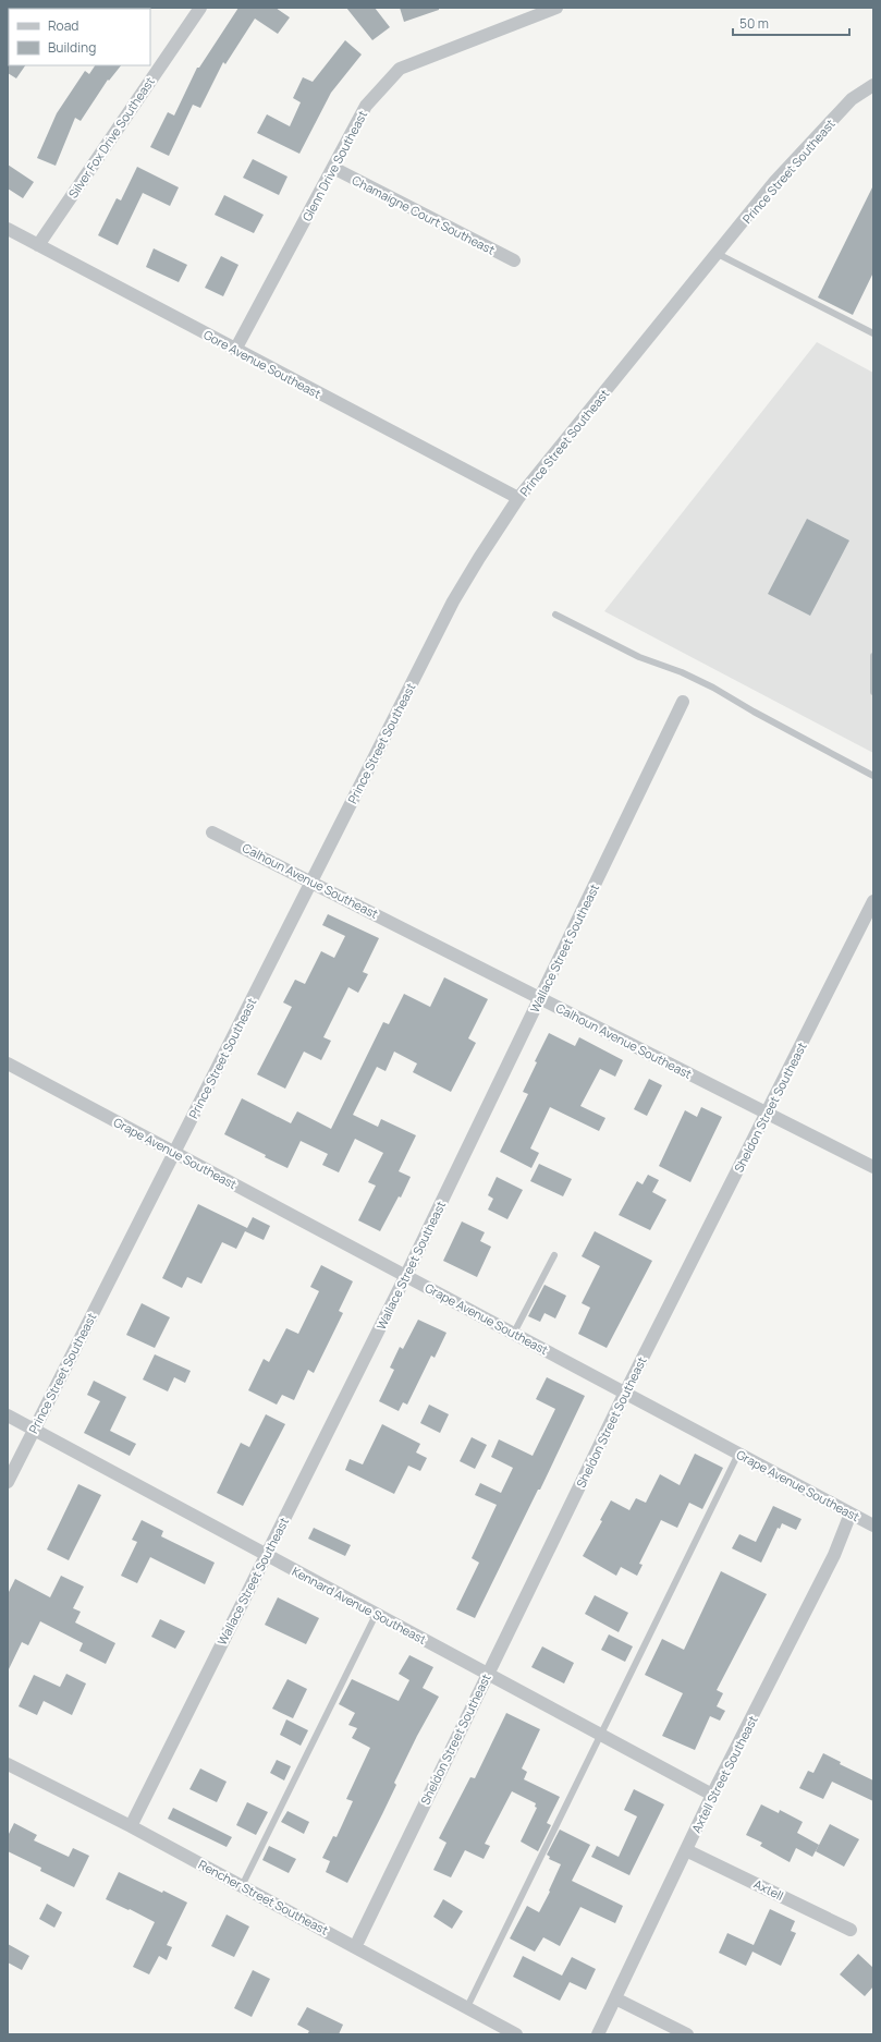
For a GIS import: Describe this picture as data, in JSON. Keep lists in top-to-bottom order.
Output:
{
  "streets": {
    "street": [
      "Silver Fox Drive Southeast",
      "Glenn Drive Southeast",
      "Prince Street Southeast",
      "Chamaigne Court Southeast",
      "Gore Avenue Southeast",
      "Calhoun Avenue Southeast",
      "Wallace Street Southeast",
      "Sheldon Street Southeast",
      "Grape Avenue Southeast",
      "Kennard Avenue Southeast",
      "Axtell Street Southeast",
      "Axtell",
      "Rencher Street Southeast"
    ]
  },
  "crossings": [
    ["Silver Fox Drive Southeast", "Gore Avenue Southeast"],
    ["Glenn Drive Southeast", "Chamaigne Court Southeast"],
    ["Glenn Drive Southeast", "Gore Avenue Southeast"],
    ["Prince Street Southeast", "Gore Avenue Southeast"],
    ["Prince Street Southeast", "Calhoun Avenue Southeast"],
    ["Prince Street Southeast", "Grape Avenue Southeast"],
    ["Prince Street Southeast", "Kennard Avenue Southeast"],
    ["Calhoun Avenue Southeast", "Wallace Street Southeast"],
    ["Calhoun Avenue Southeast", "Sheldon Street Southeast"],
    ["Wallace Street Southeast", "Grape Avenue Southeast"],
    ["Wallace Street Southeast", "Kennard Avenue Southeast"],
    ["Wallace Street Southeast", "Rencher Street Southeast"],
    ["Sheldon Street Southeast", "Grape Avenue Southeast"],
    ["Sheldon Street Southeast", "Kennard Avenue Southeast"],
    ["Sheldon Street Southeast", "Rencher Street Southeast"],
    ["Grape Avenue Southeast", "Axtell Street Southeast"],
    ["Kennard Avenue Southeast", "Axtell Street Southeast"],
    ["Axtell Street Southeast", "Axtell"]
  ],
  "legend": ["Road", "Building"],
  "scale_bar": "50 m"
}
